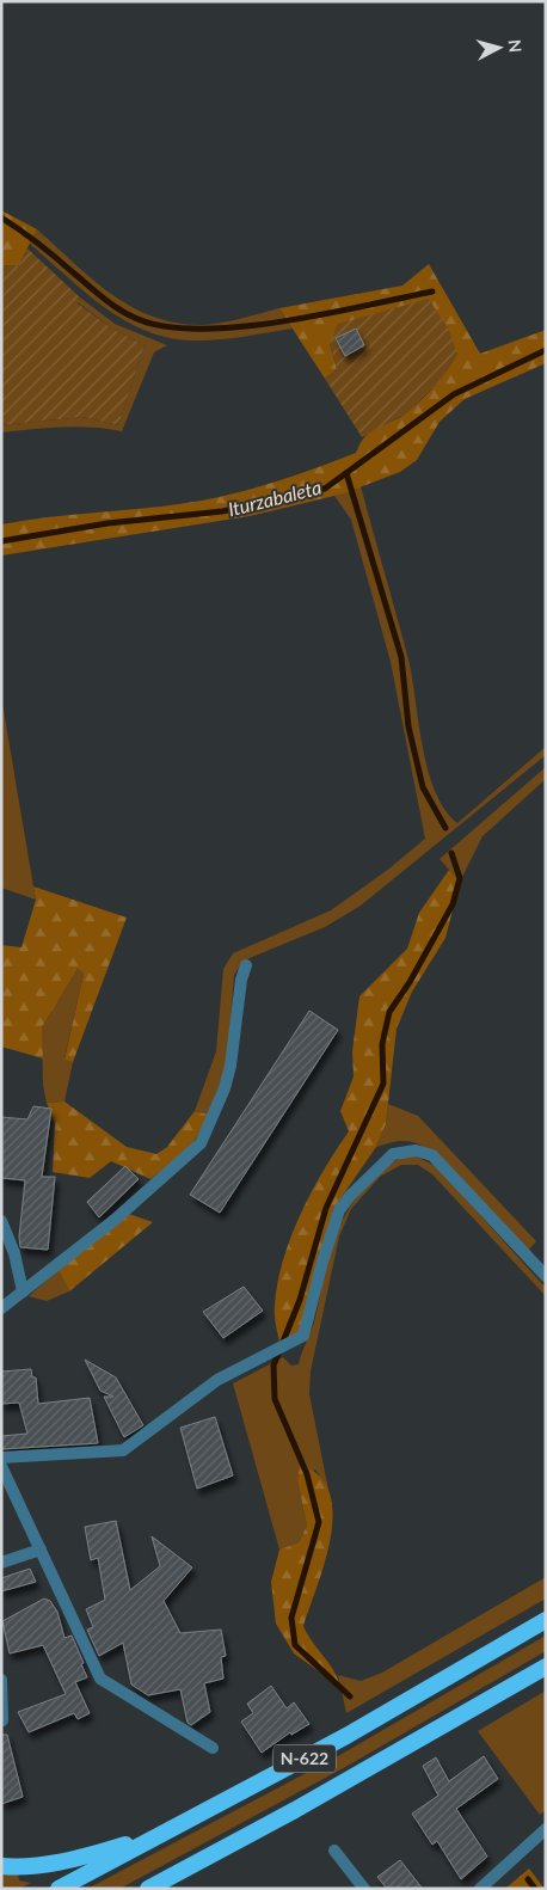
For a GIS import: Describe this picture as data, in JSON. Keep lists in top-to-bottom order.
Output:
{
  "streets": {
    "highway": ["N-622"]
  },
  "water": ["Iturzabaleta"],
  "north": "right"
}
